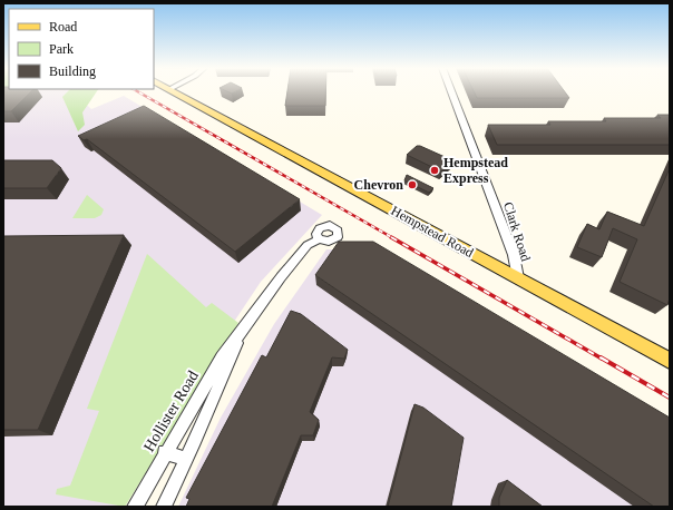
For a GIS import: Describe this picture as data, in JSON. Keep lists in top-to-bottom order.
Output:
{
  "streets": {
    "main road": ["Hempstead Road"],
    "street": ["Clark Road", "Hollister Road"]
  },
  "crossings": [
    ["Hempstead Road", "Clark Road"]
  ],
  "places": ["Hempstead Express", "Chevron"],
  "legend": ["Road", "Park", "Building"]
}
